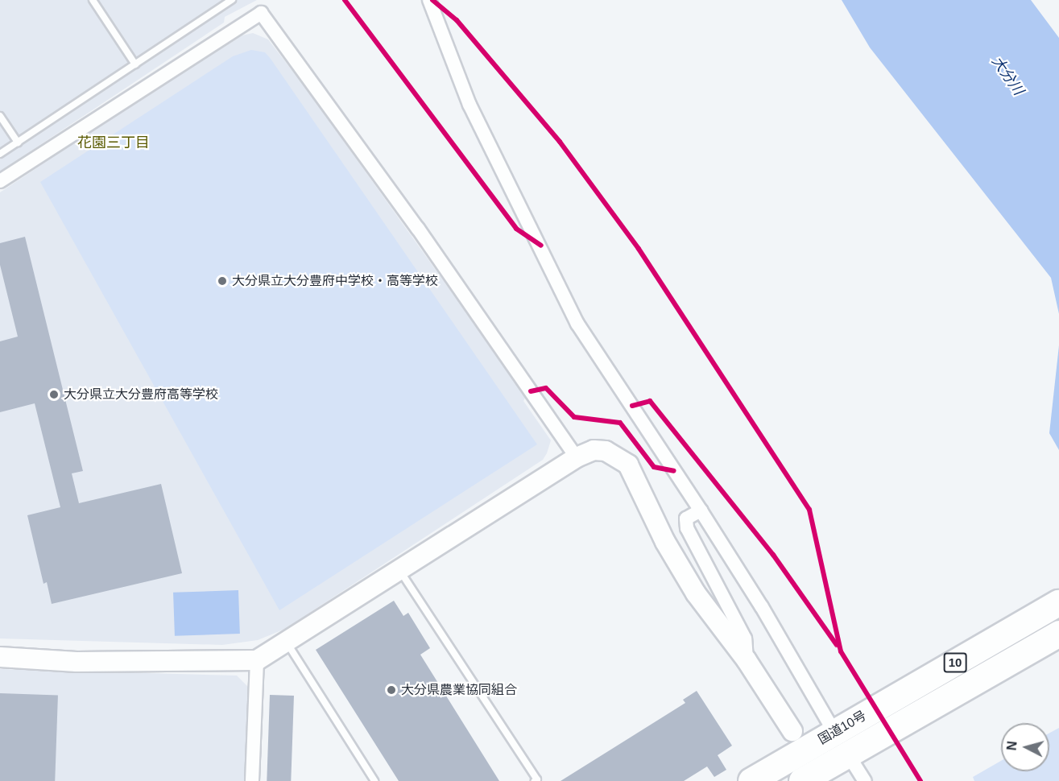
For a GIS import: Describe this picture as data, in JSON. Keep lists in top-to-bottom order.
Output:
{
  "streets": {
    "highway": ["10", "国道10号"]
  },
  "districts": ["花園三丁目"],
  "water": ["大分川"],
  "places": ["大分県立大分豊府中学校・高等学校", "大分県立大分豊府高等学校", "大分県農業協同組合"],
  "north": "left"
}
